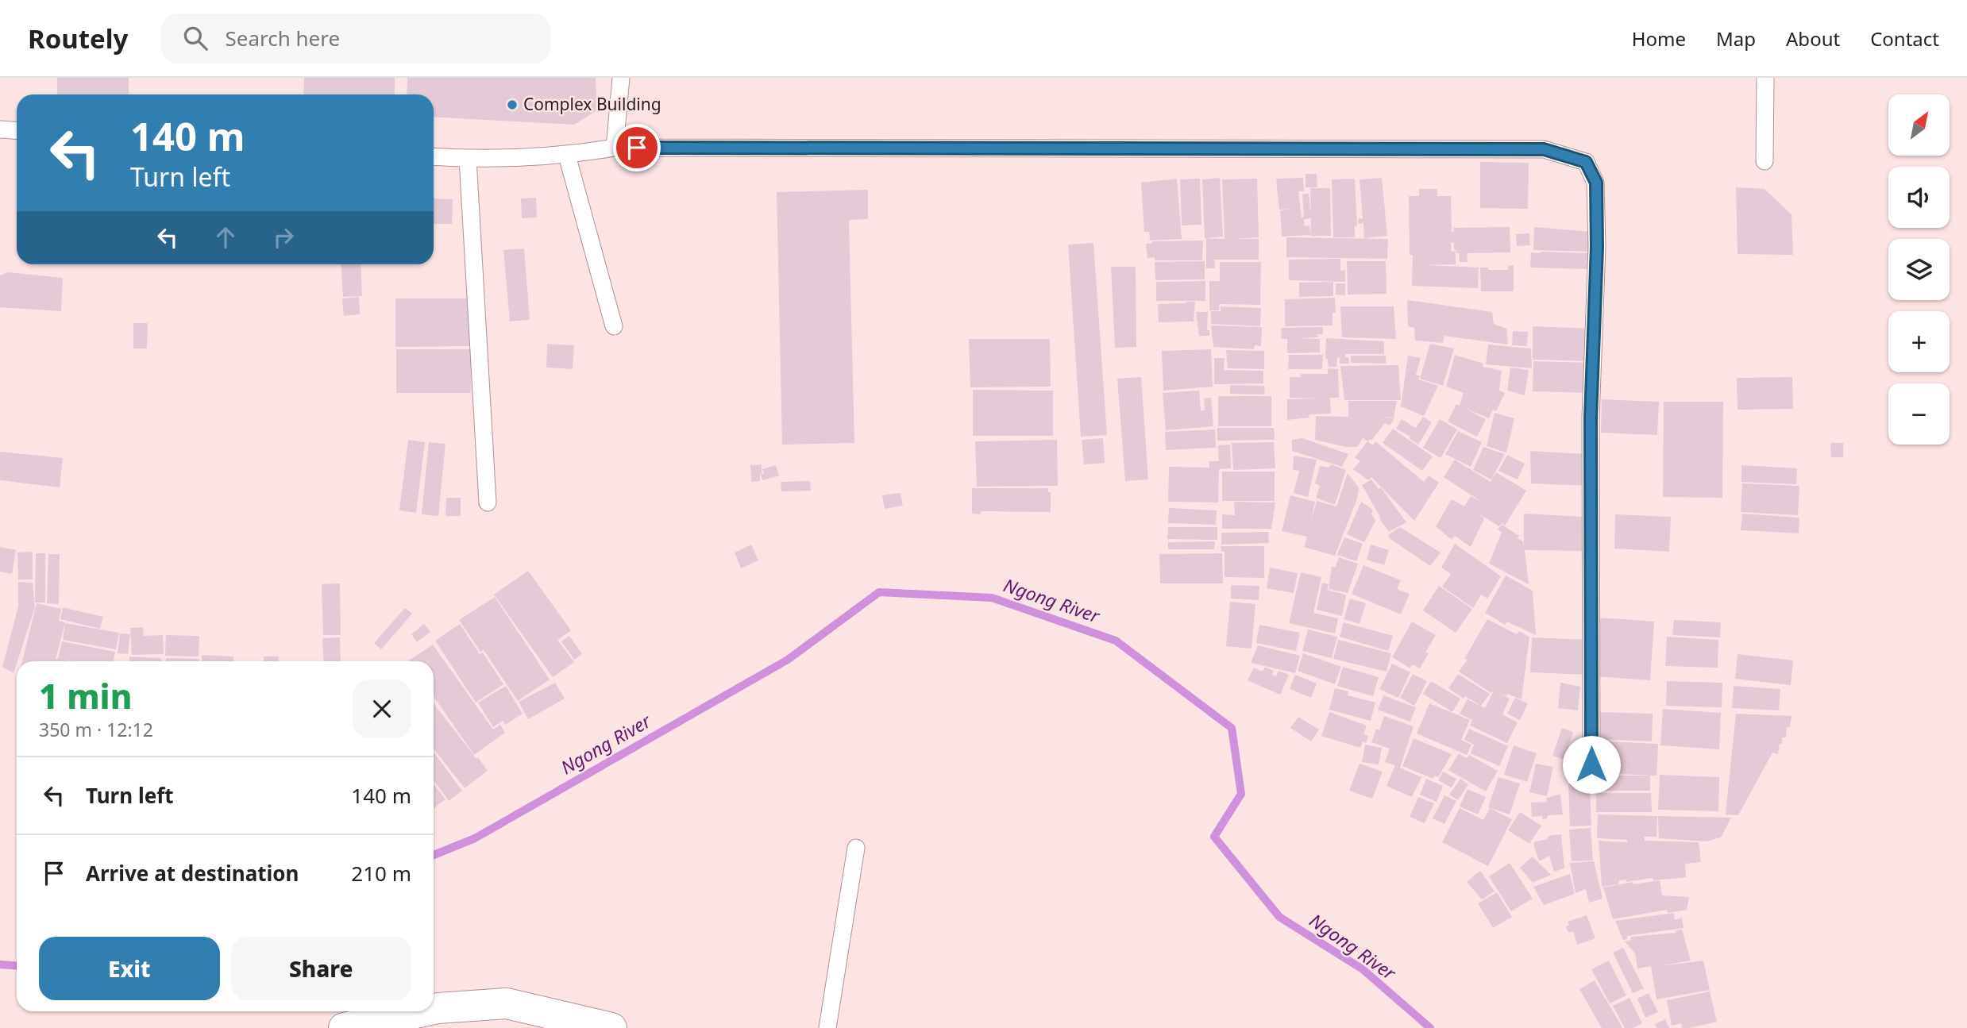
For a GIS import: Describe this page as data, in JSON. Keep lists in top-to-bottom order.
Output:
{
  "water": ["Ngong River"],
  "places": ["Complex Building"],
  "north": "top right",
  "page": {
    "header": "Routely",
    "search": "Search here",
    "nav": [
      "Home",
      "Map",
      "About",
      "Contact"
    ],
    "map_buttons": ["+", "−"],
    "turn": ["140 m", "Turn left"],
    "heading": ["1 min", "350 m · 12:12"],
    "list": [
      {
        "name": "Turn left",
        "value": "140 m"
      },
      {
        "name": "Arrive at destination",
        "value": "210 m"
      }
    ],
    "buttons": ["Exit", "Share"]
  }
}
